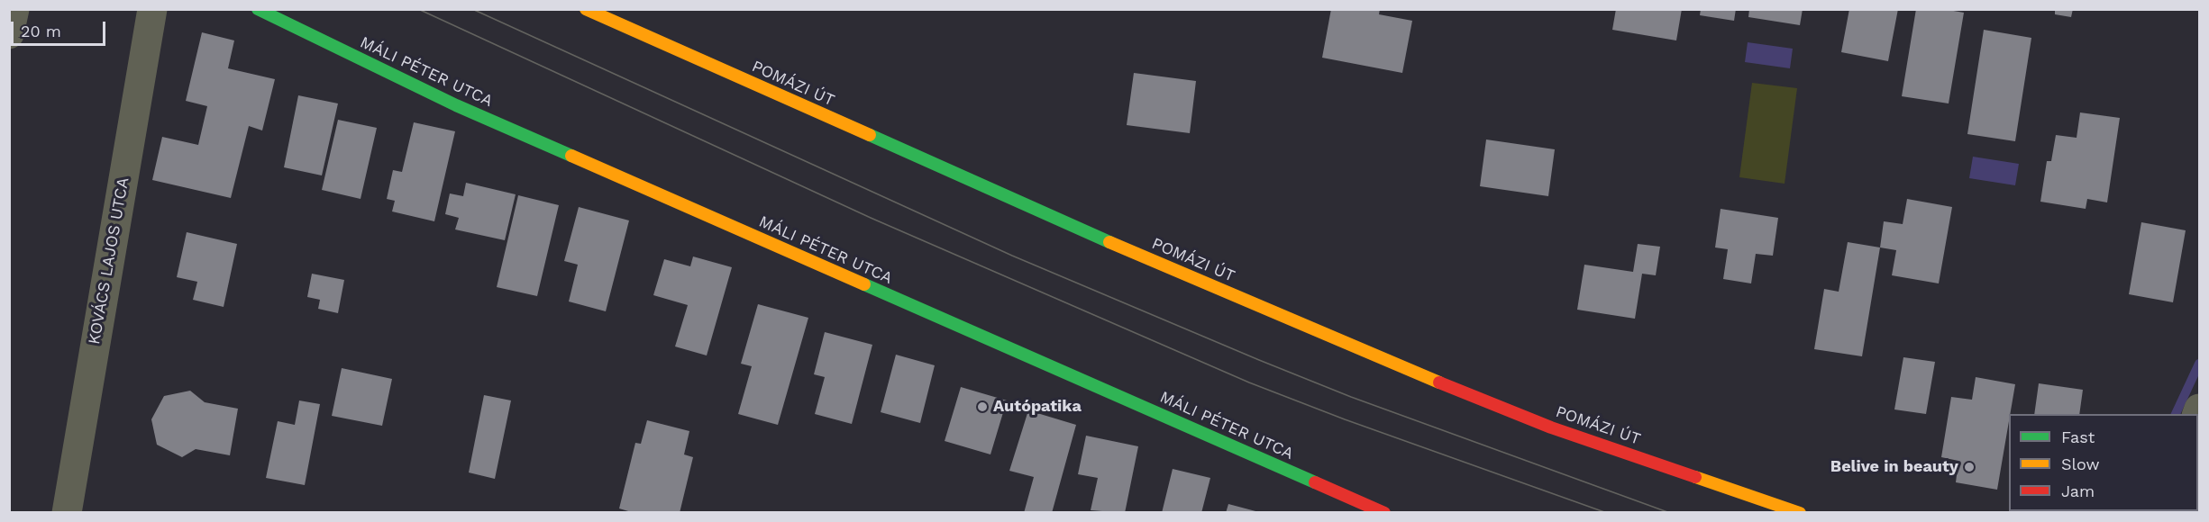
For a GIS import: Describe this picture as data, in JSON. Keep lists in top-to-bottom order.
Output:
{
  "streets": {
    "main road": ["MÁLI PÉTER UTCA", "POMÁZI ÚT"],
    "street": ["KOVÁCS LAJOS UTCA"]
  },
  "places": ["Autópatika", "Belive in beauty"],
  "legend": ["Fast", "Slow", "Jam"],
  "scale_bar": "20 m"
}
